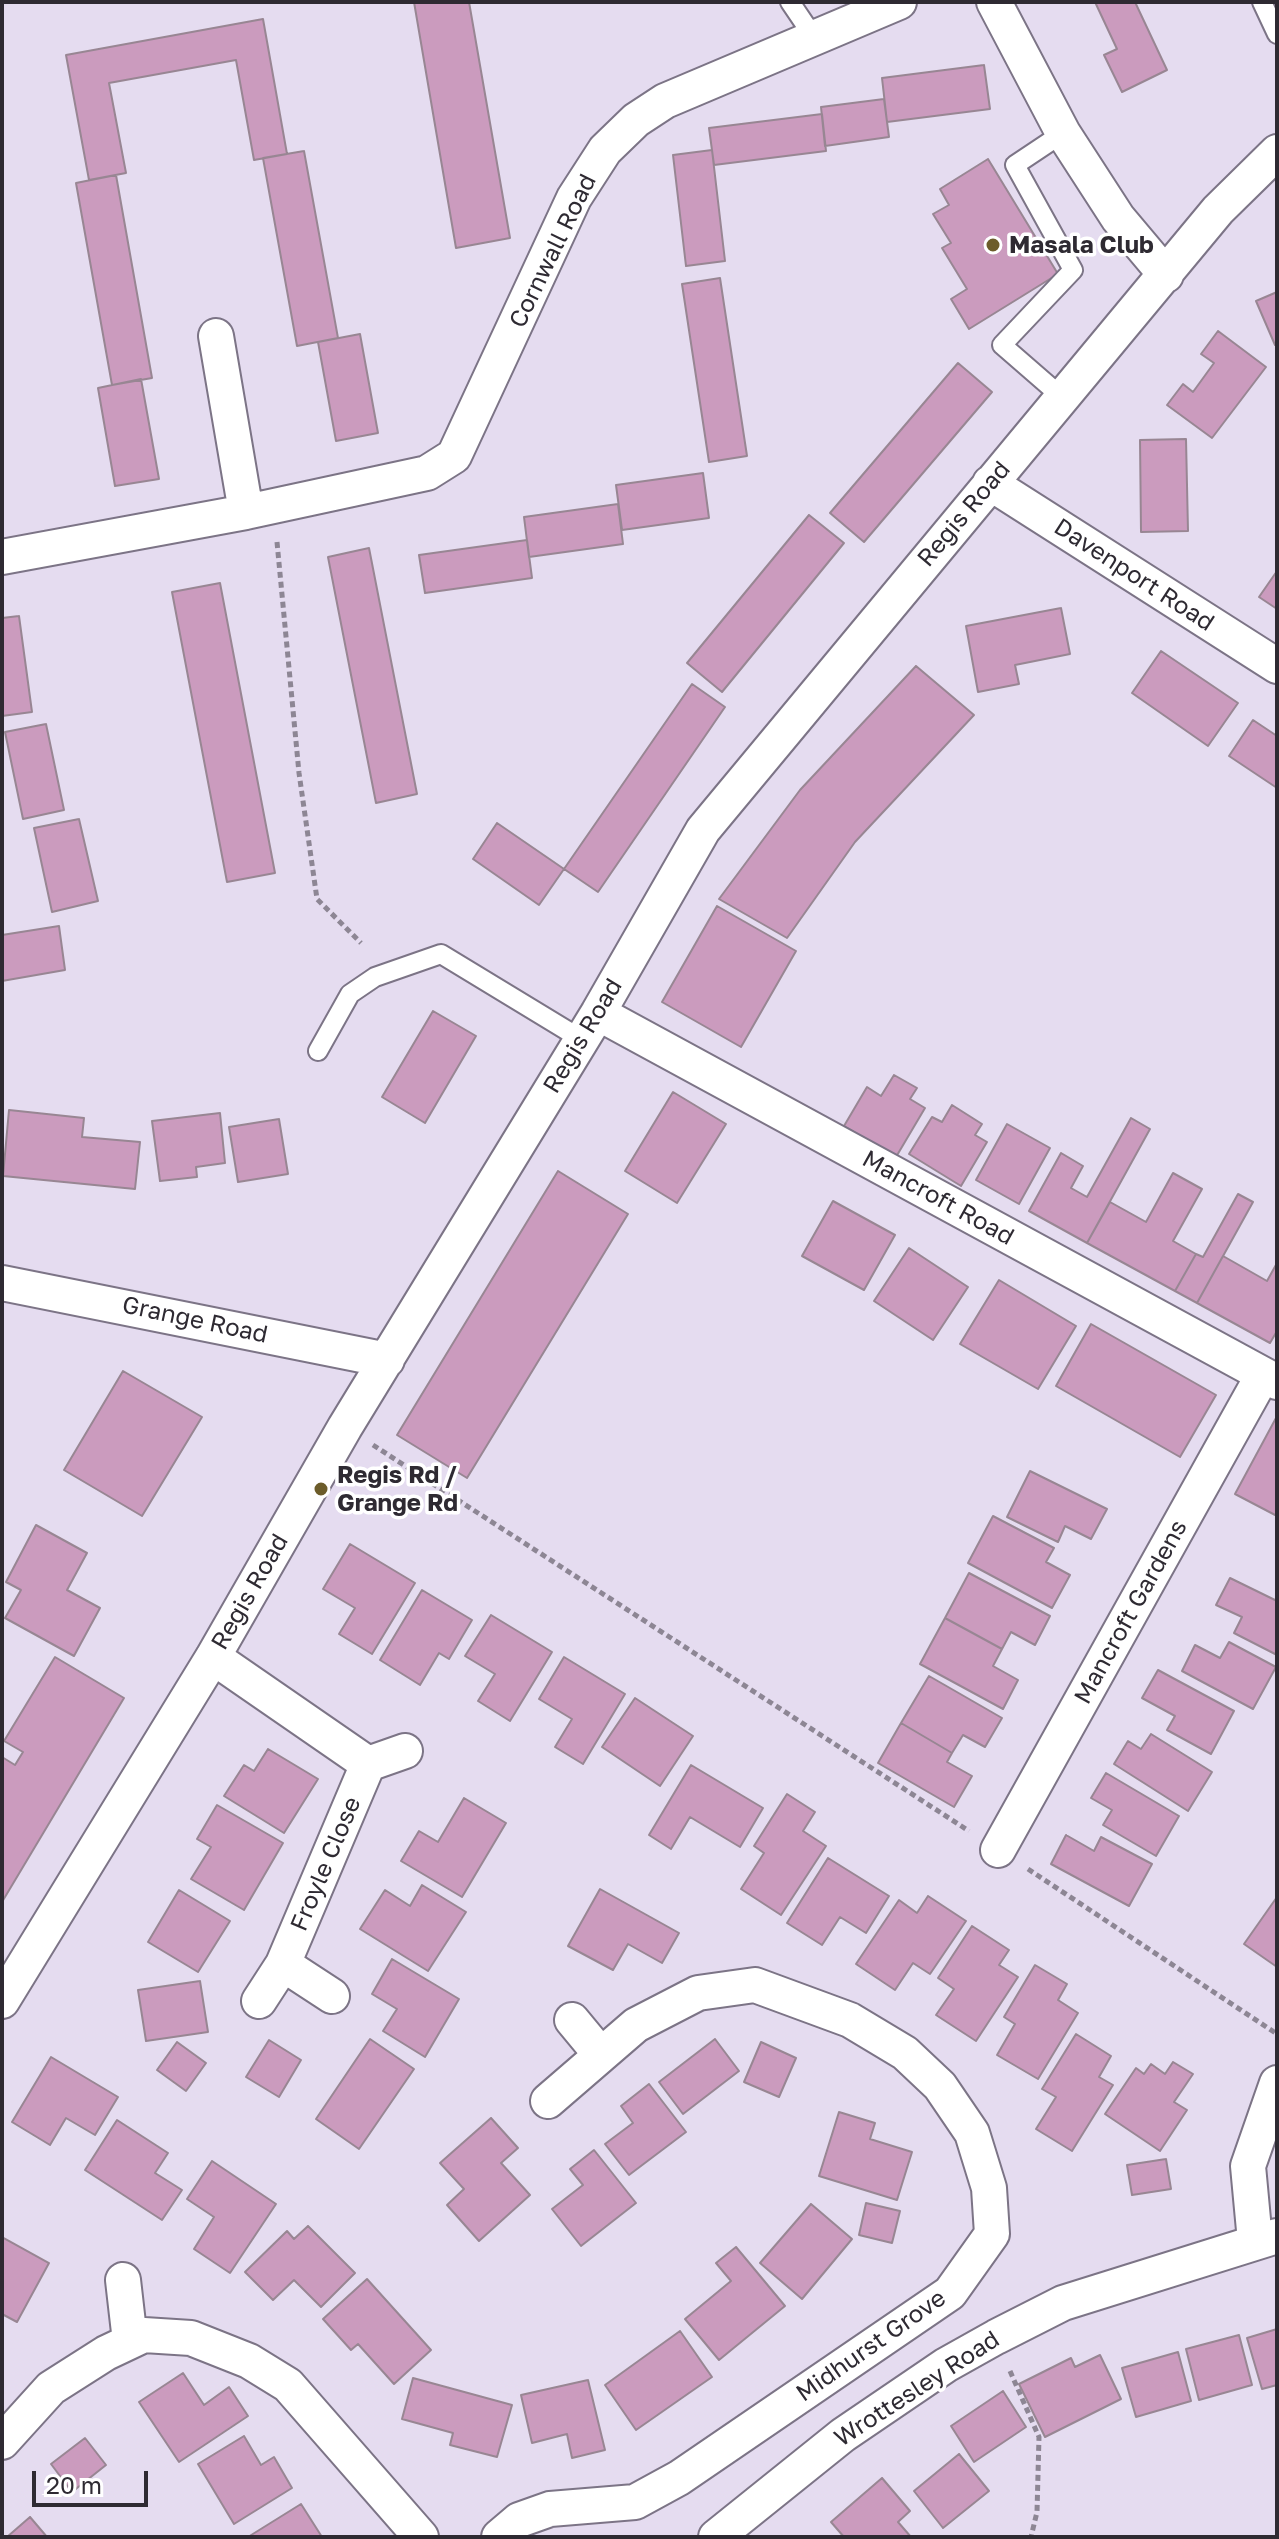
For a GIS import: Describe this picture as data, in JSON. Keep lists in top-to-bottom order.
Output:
{
  "streets": {
    "street": [
      "Cornwall Road",
      "Regis Road",
      "Davenport Road",
      "Mancroft Road",
      "Grange Road",
      "Mancroft Gardens",
      "Froyle Close",
      "Midhurst Grove",
      "Wrottesley Road"
    ]
  },
  "crossings": [
    ["Regis Road", "Davenport Road"],
    ["Regis Road", "Mancroft Road"],
    ["Regis Road", "Grange Road"],
    ["Mancroft Road", "Mancroft Gardens"]
  ],
  "places": ["Masala Club", "Regis Rd / Grange Rd"],
  "scale_bar": "20 m"
}
